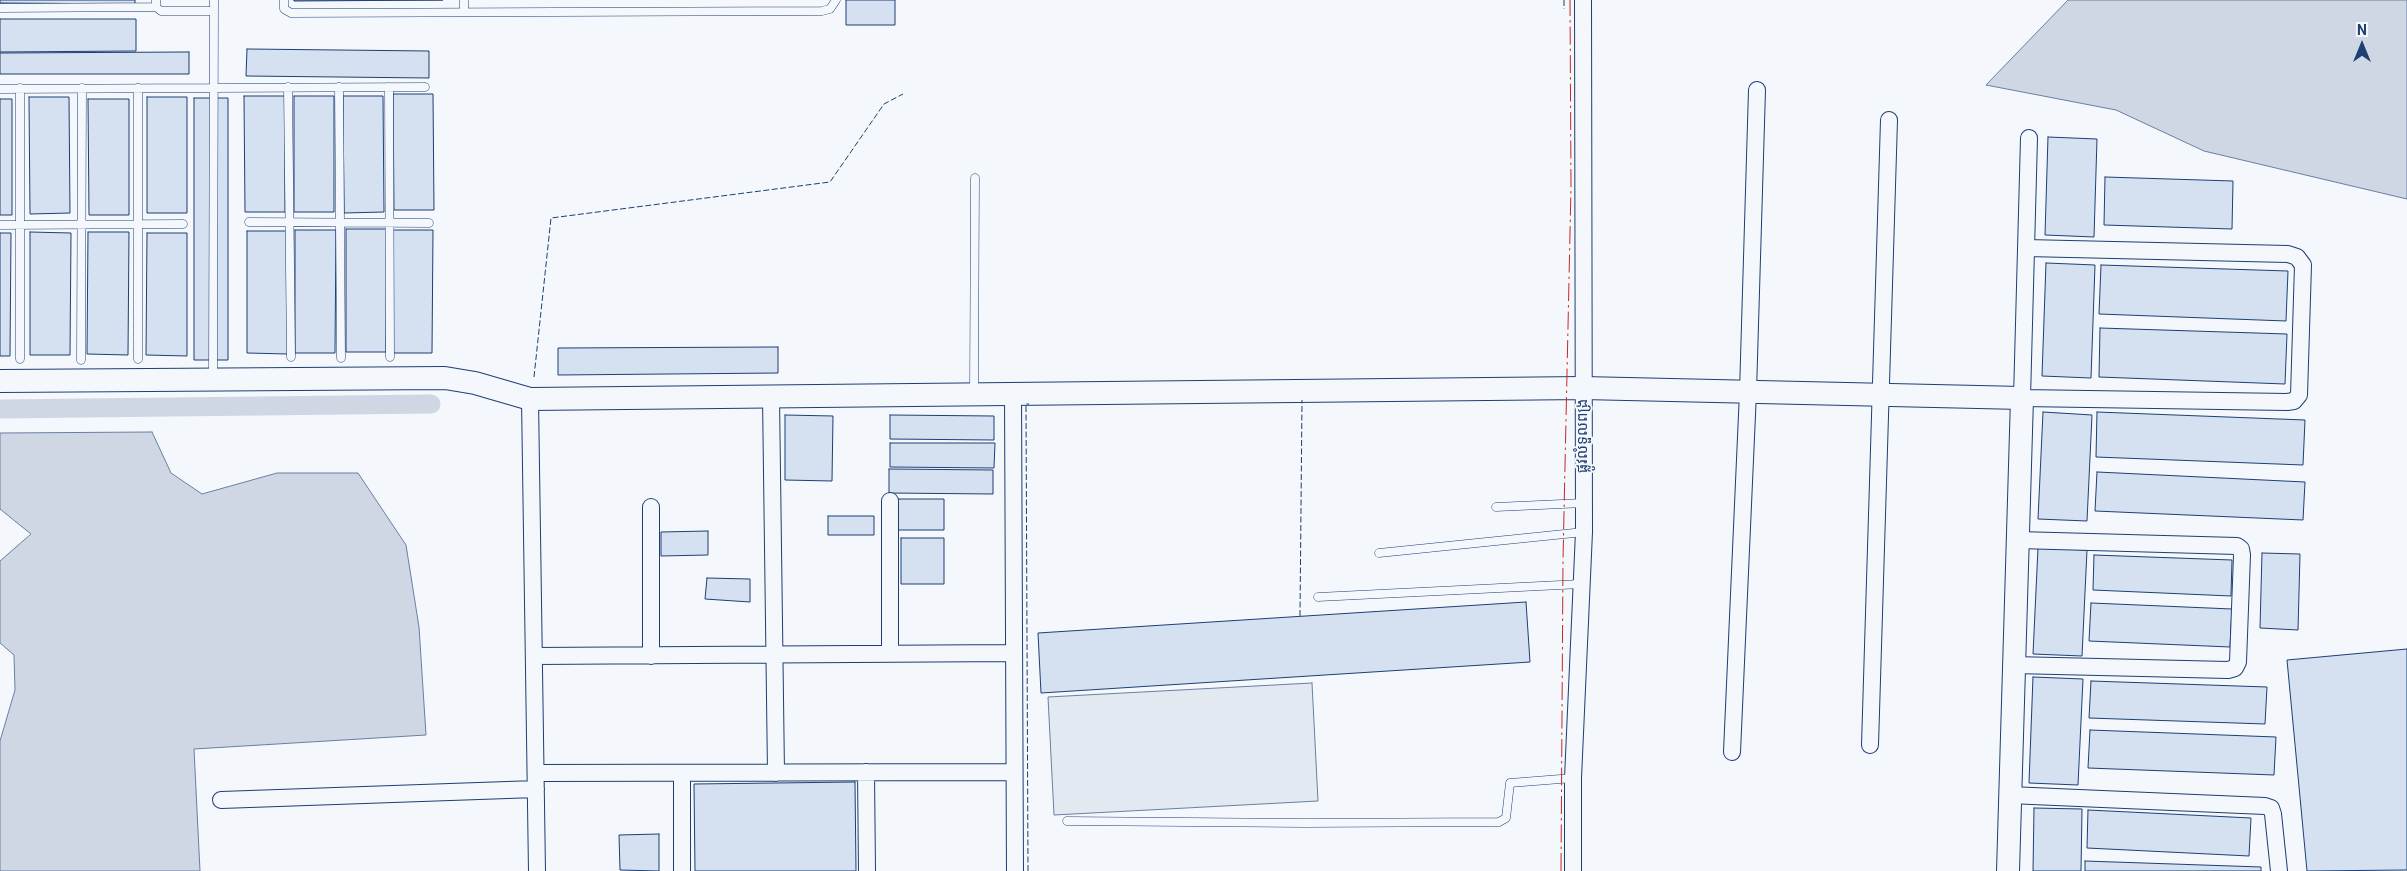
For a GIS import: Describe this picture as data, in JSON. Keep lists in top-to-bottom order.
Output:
{
  "streets": {
    "street": ["ផ្លូវលំទួលពង្រ"]
  },
  "north": "top"
}
